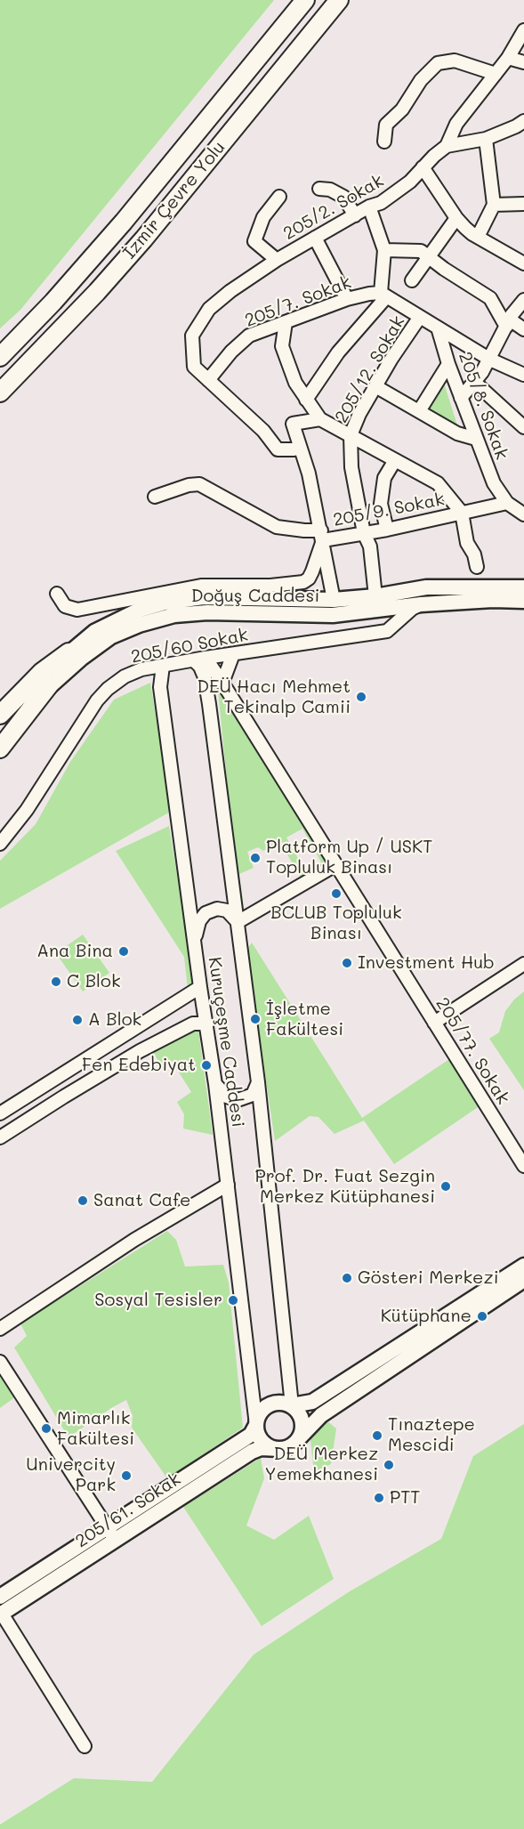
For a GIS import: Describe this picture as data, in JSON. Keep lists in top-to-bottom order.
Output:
{
  "streets": {
    "highway": ["İzmir Çevre Yolu"],
    "main road": ["Doğuş Caddesi", "205/61. Sokak"],
    "street": [
      "205/2. Sokak",
      "205/7. Sokak",
      "205/12. Sokak",
      "205/8. Sokak",
      "205/9. Sokak",
      "205/60 Sokak",
      "Kuruçeşme Caddesi",
      "205/77. Sokak"
    ]
  },
  "crossings": [
    ["205/2. Sokak", "205/7. Sokak"],
    ["205/2. Sokak", "205/12. Sokak"],
    ["205/12. Sokak", "205/9. Sokak"],
    ["205/12. Sokak", "Doğuş Caddesi"],
    ["205/8. Sokak", "205/9. Sokak"],
    ["Doğuş Caddesi", "205/60 Sokak"],
    ["205/60 Sokak", "Kuruçeşme Caddesi"],
    ["205/60 Sokak", "205/77. Sokak"],
    ["Kuruçeşme Caddesi", "205/77. Sokak"],
    ["Kuruçeşme Caddesi", "205/61. Sokak"]
  ],
  "places": [
    "DEÜ Hacı Mehmet Tekinalp Camii",
    "Platform Up / USKT Topluluk Binası",
    "BCLUB Topluluk Binası",
    "Ana Bina",
    "Investment Hub",
    "C Blok",
    "İşletme Fakültesi",
    "A Blok",
    "Fen Edebiyat",
    "Prof. Dr. Fuat Sezgin Merkez Kütüphanesi",
    "Sanat Cafe",
    "Gösteri Merkezi",
    "Sosyal Tesisler",
    "Kütüphane",
    "Mimarlık Fakültesi",
    "Tınaztepe Mescidi",
    "DEÜ Merkez Yemekhanesi",
    "Univercity Park",
    "PTT"
  ]
}
